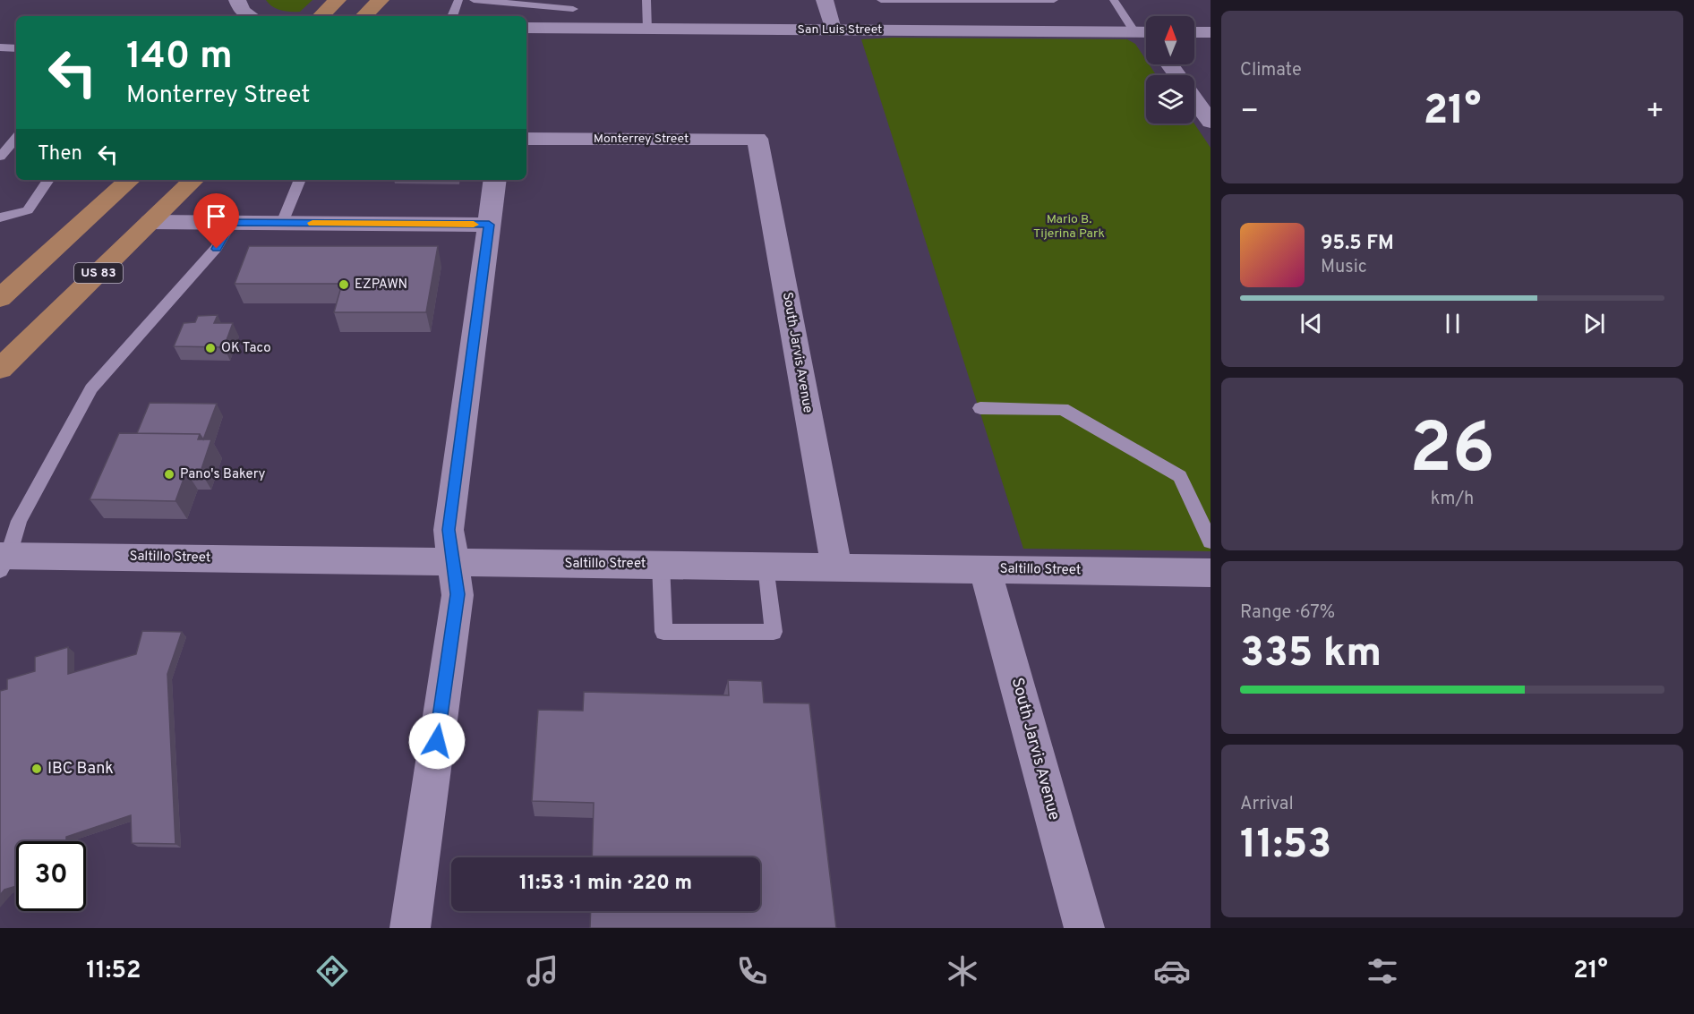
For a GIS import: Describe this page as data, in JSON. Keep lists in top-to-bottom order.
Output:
{
  "streets": {
    "main road": ["US 83"],
    "street": [
      "San Luis Street",
      "Monterrey Street",
      "South Jarvis Avenue",
      "Saltillo Street"
    ]
  },
  "crossings": [
    ["Monterrey Street", "South Jarvis Avenue"],
    ["South Jarvis Avenue", "Saltillo Street"]
  ],
  "parks": ["Mario B. Tijerina Park"],
  "places": [
    "EZPAWN",
    "OK Taco",
    "Pano's Bakery",
    "IBC Bank"
  ],
  "north": "top",
  "page": {
    "tile": [
      "Climate",
      ["26", "km/h"],
      ["Range · 67%", "335 km"],
      ["Arrival", "11:53"]
    ],
    "turn": ["140 m", "Monterrey Street"],
    "heat": ["−", "21°", "+"],
    "then": "Then",
    "song": ["95.5 FM", "Music"],
    "limit": "30",
    "trip": "11:53 · 1 min · 220 m",
    "tabs": ["11:52", "21°"]
  }
}
